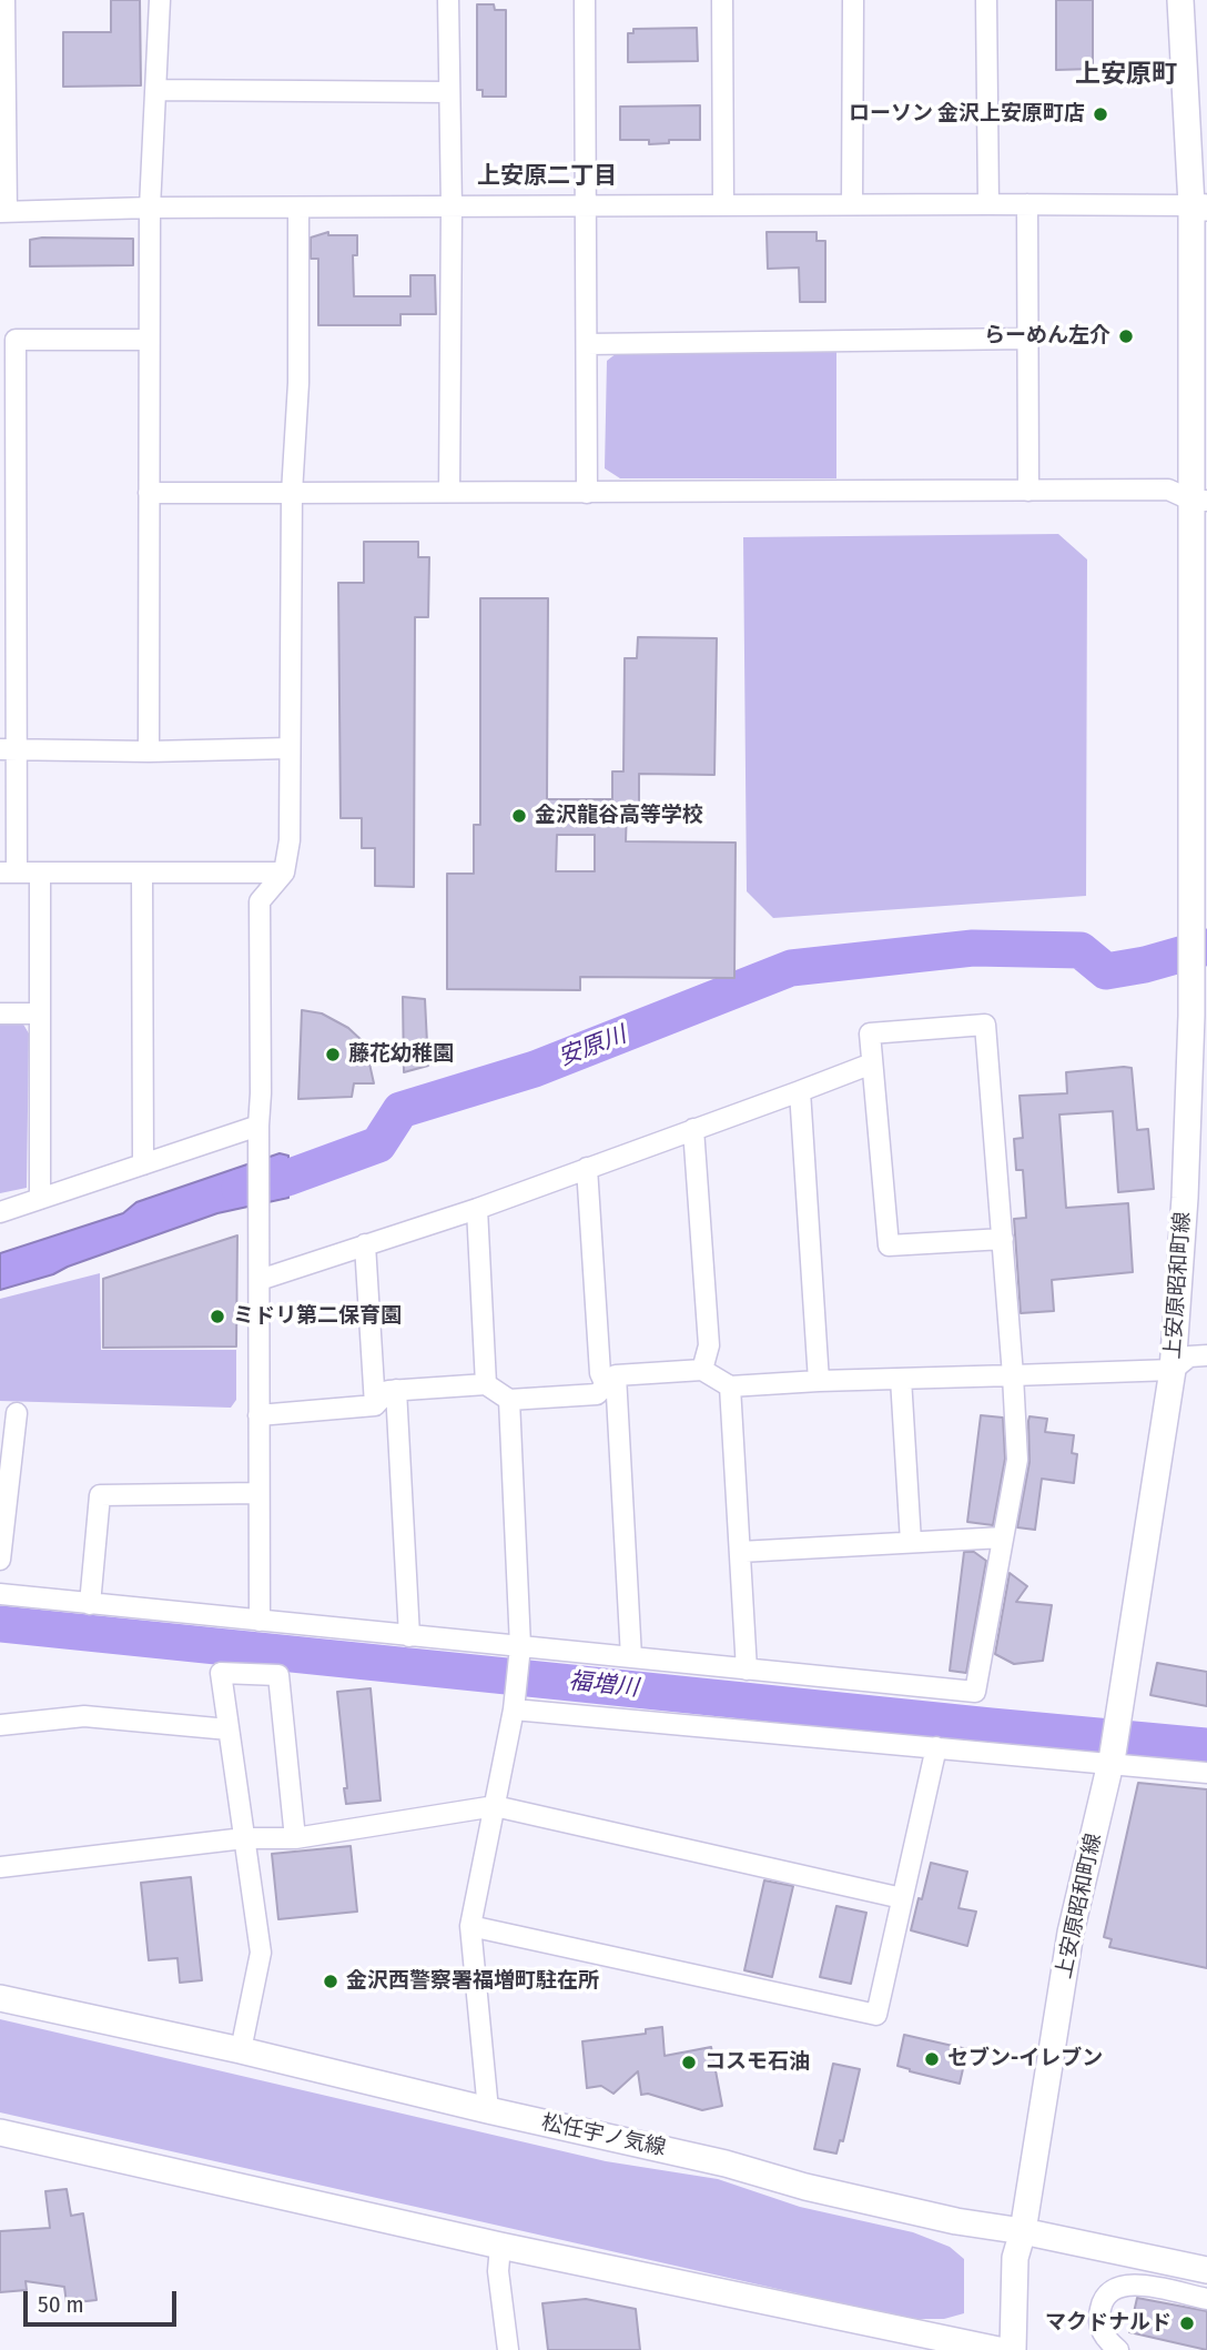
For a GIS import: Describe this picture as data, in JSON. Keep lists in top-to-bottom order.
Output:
{
  "streets": {
    "main road": ["上安原昭和町線", "松任宇ノ気線"]
  },
  "crossings": [
    ["上安原昭和町線", "松任宇ノ気線"]
  ],
  "districts": ["上安原町", "上安原二丁目"],
  "water": ["安原川", "福増川"],
  "places": [
    "ローソン 金沢上安原町店",
    "らーめん左介",
    "金沢龍谷高等学校",
    "藤花幼稚園",
    "ミドリ第二保育園",
    "金沢西警察署福増町駐在所",
    "セブン-イレブン",
    "コスモ石油",
    "マクドナルド"
  ],
  "scale_bar": "50 m"
}
